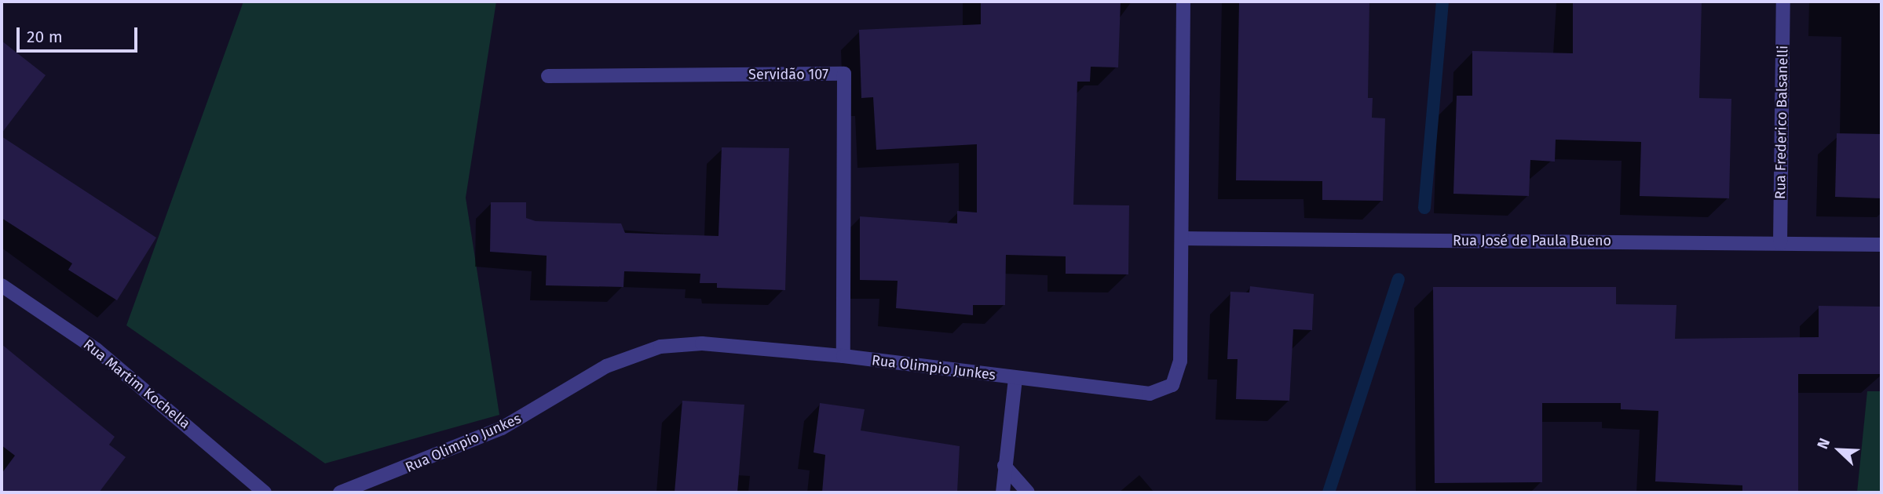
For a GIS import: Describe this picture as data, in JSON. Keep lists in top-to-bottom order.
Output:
{
  "streets": {
    "street": [
      "Servidão 107",
      "Rua Frederico Balsanelli",
      "Rua José de Paula Bueno",
      "Rua Olimpio Junkes",
      "Rua Martim Kochella"
    ]
  },
  "crossings": [
    ["Servidão 107", "Rua Olimpio Junkes"],
    ["Rua Frederico Balsanelli", "Rua José de Paula Bueno"],
    ["Rua José de Paula Bueno", "Rua Olimpio Junkes"]
  ],
  "scale_bar": "20 m",
  "north": "top left"
}
